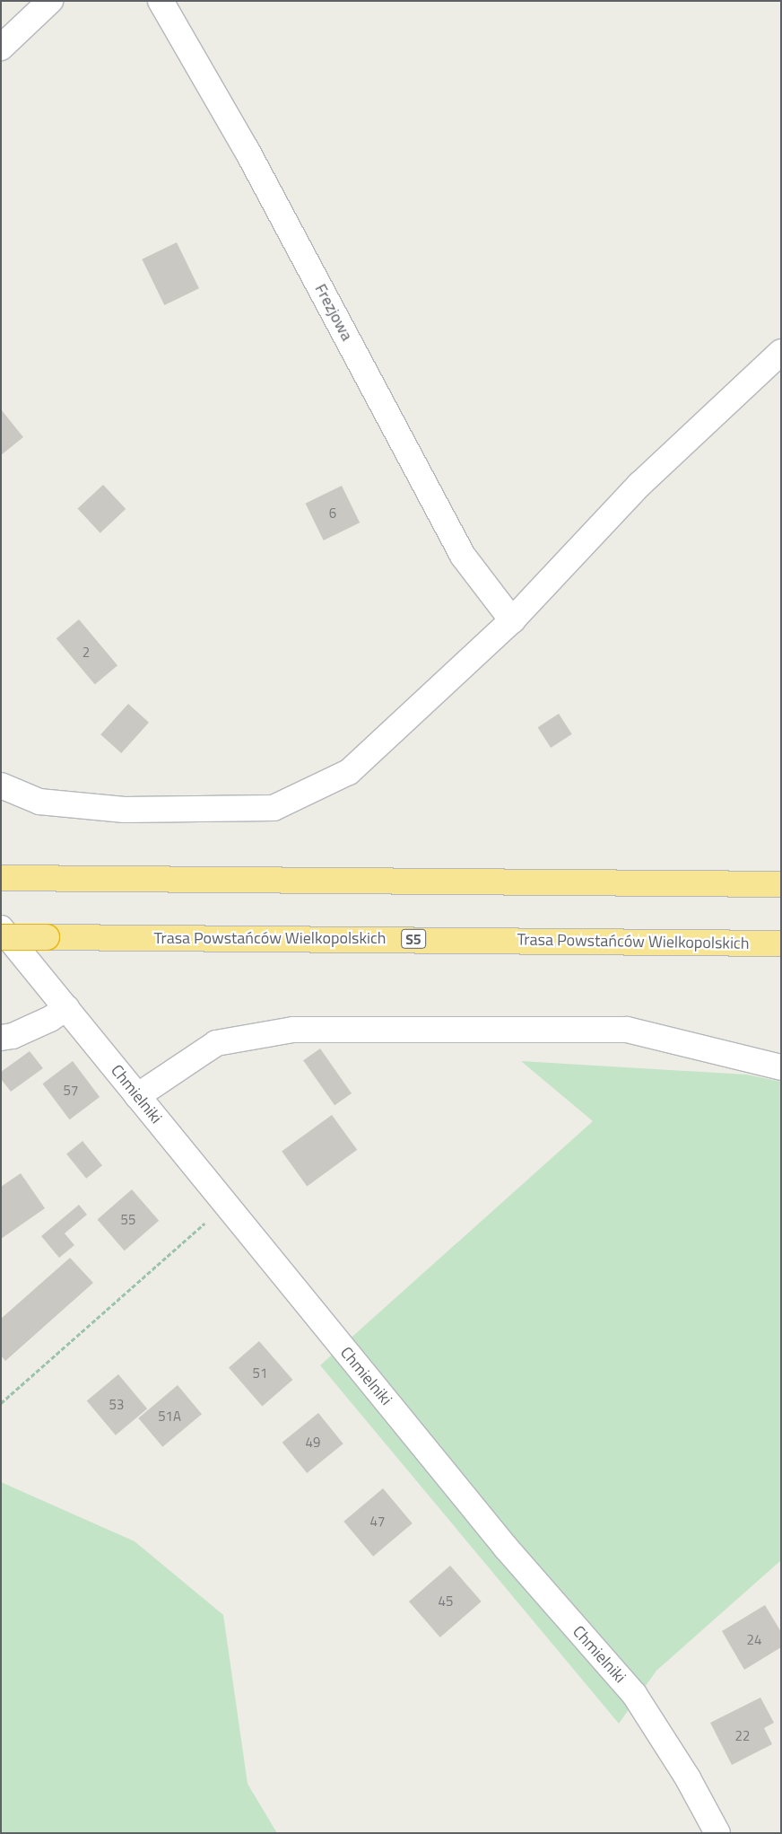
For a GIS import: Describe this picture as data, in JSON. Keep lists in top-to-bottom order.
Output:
{
  "streets": {
    "highway": ["Trasa Powstańców Wielkopolskich", "S5"],
    "street": ["Frezjowa", "Chmielniki"]
  },
  "house_numbers": [
    "6",
    "2",
    "57",
    "55",
    "51",
    "53",
    "51A",
    "49",
    "47",
    "45",
    "24",
    "22"
  ]
}
